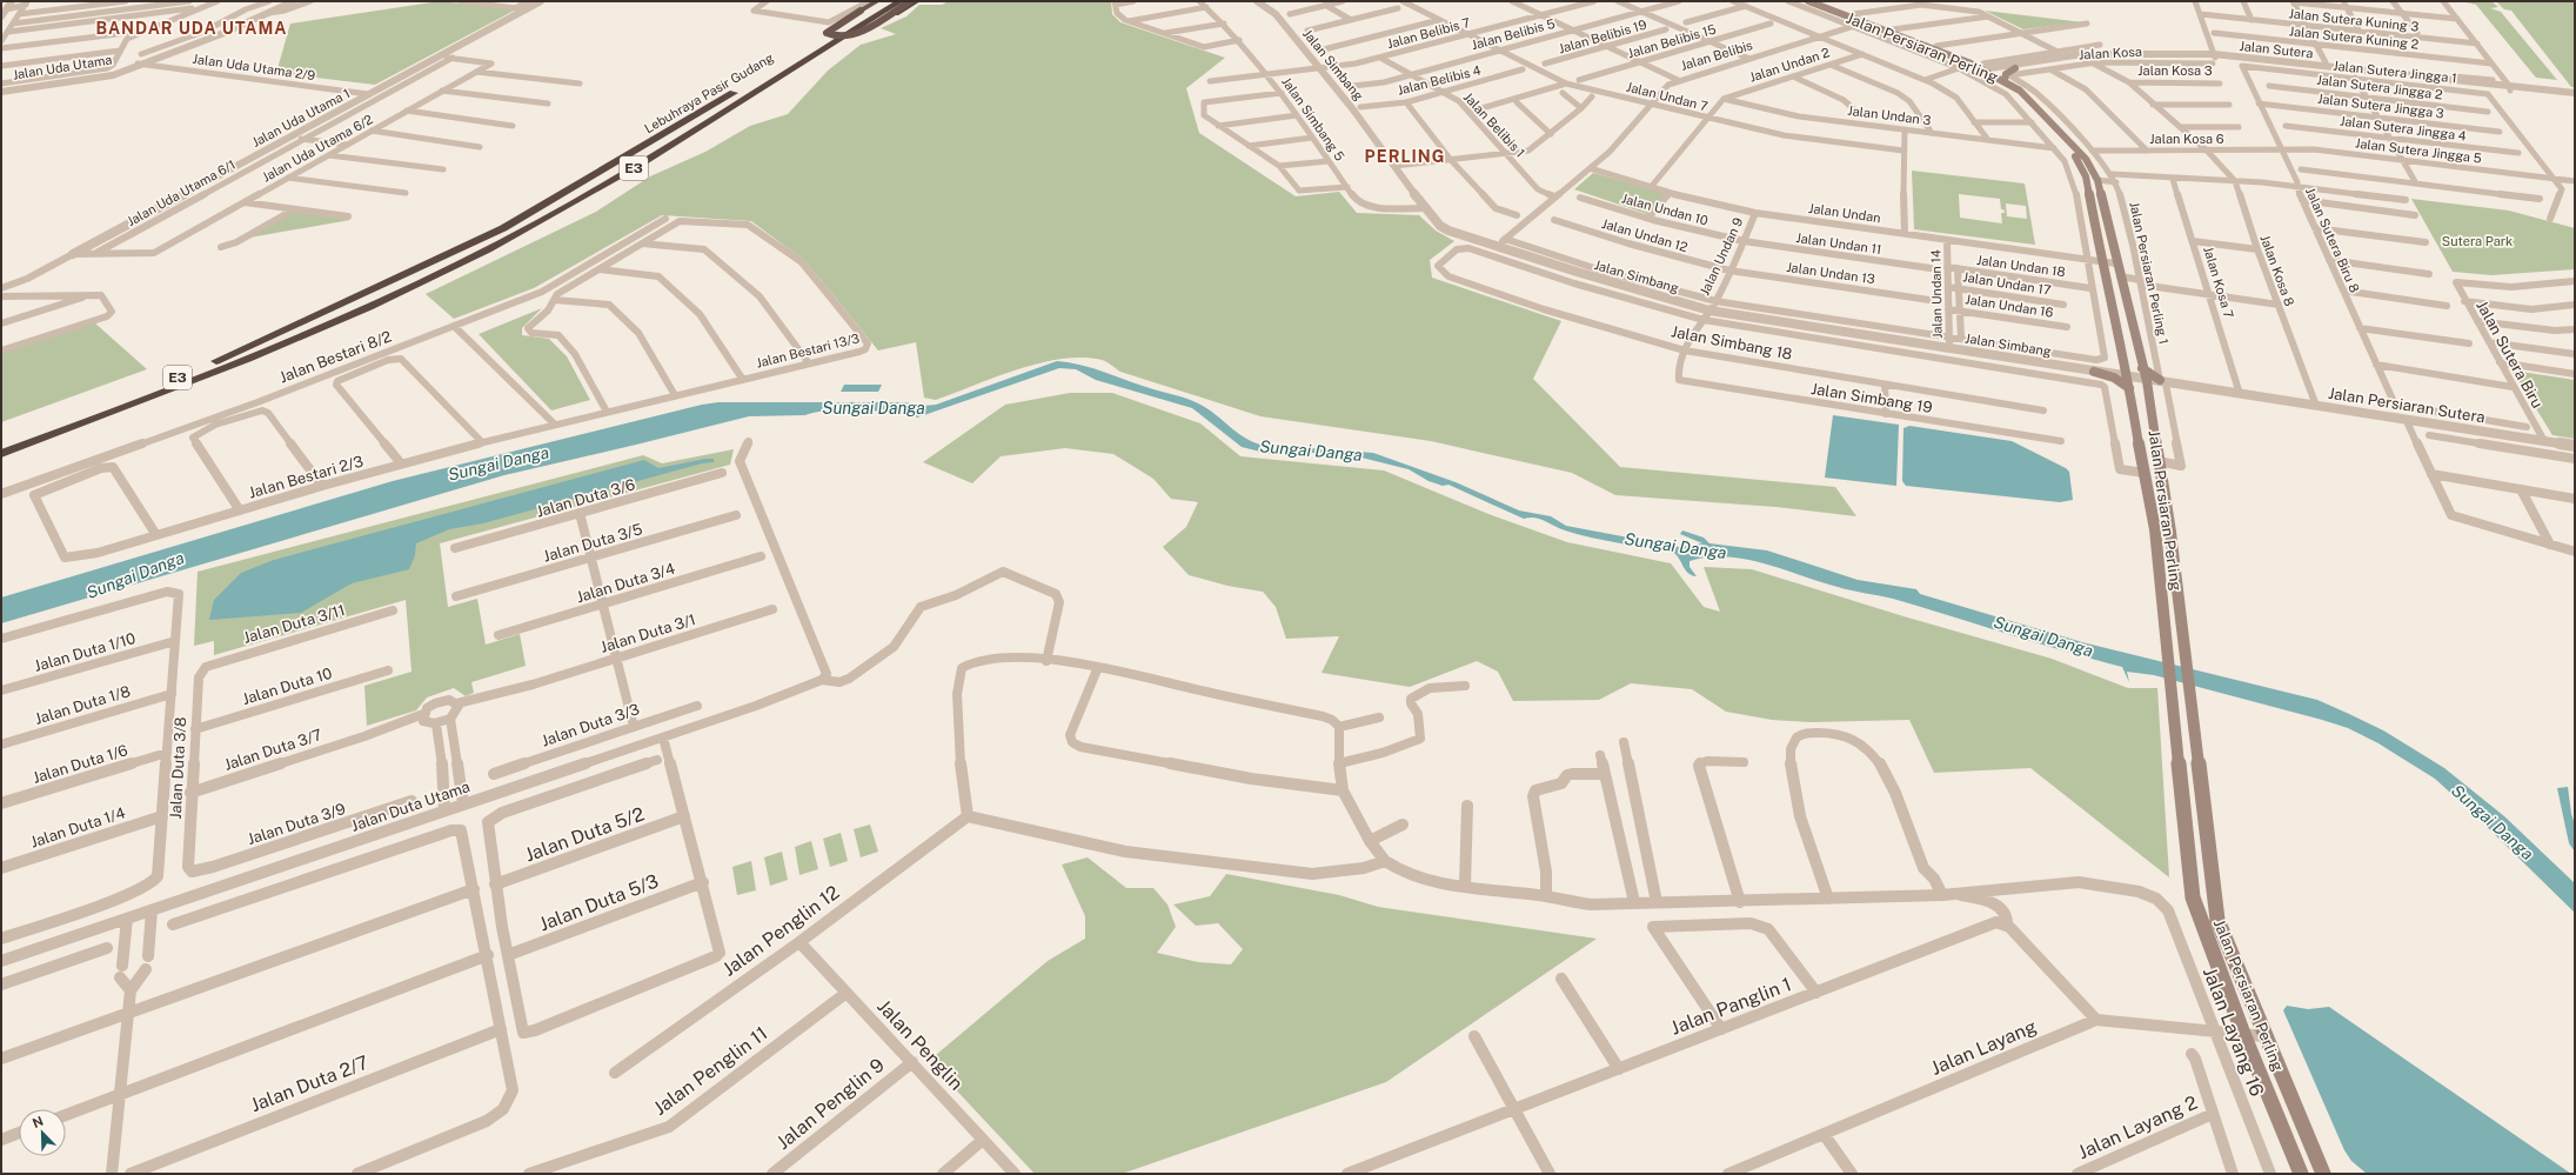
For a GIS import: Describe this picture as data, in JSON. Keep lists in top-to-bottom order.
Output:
{
  "streets": {
    "highway": ["Lebuhraya Pasir Gudang", "E3"],
    "main road": ["Jalan Persiaran Perling"],
    "street": [
      "Jalan Sutera Kuning 3",
      "Jalan Belibis 7",
      "Jalan Belibis 5",
      "Jalan Belibis 19",
      "Jalan Sutera Kuning 2",
      "Jalan Belibis 15",
      "Jalan Sutera",
      "Jalan Kosa",
      "Jalan Belibis",
      "Jalan Simbang",
      "Jalan Undan 2",
      "Jalan Uda Utama",
      "Jalan Uda Utama 2/9",
      "Jalan Kosa 3",
      "Jalan Sutera Jingga 1",
      "Jalan Belibis 4",
      "Jalan Sutera Jingga 2",
      "Jalan Undan 7",
      "Jalan Sutera Jingga 3",
      "Jalan Undan 3",
      "Jalan Uda Utama 1",
      "Jalan Simbang 5",
      "Jalan Belibis 1",
      "Jalan Sutera Jingga 4",
      "Jalan Kosa 6",
      "Jalan Uda Utama 6/2",
      "Jalan Sutera Jingga 5",
      "Jalan Uda Utama 6/1",
      "Jalan Undan 10",
      "Jalan Undan",
      "Jalan Undan 12",
      "Jalan Sutera Biru 8",
      "Jalan Undan 11",
      "Jalan Undan 9",
      "Jalan Undan 18",
      "Jalan Kosa 8",
      "Jalan Undan 13",
      "Jalan Persiaran Perling 1",
      "Jalan Kosa 7",
      "Jalan Undan 17",
      "Jalan Undan 14",
      "Jalan Undan 16",
      "Jalan Simbang 18",
      "Jalan Bestari 13/3",
      "Jalan Sutera Biru",
      "Jalan Bestari 8/2",
      "Jalan Simbang 19",
      "Jalan Persiaran Sutera",
      "Jalan Bestari 2/3",
      "Jalan Duta 3/6",
      "Jalan Duta 3/5",
      "Jalan Duta 3/4",
      "Jalan Duta 3/11",
      "Jalan Duta 3/1",
      "Jalan Duta 1/10",
      "Jalan Duta 10",
      "Jalan Duta 1/8",
      "Jalan Duta 3/3",
      "Jalan Duta 3/7",
      "Jalan Duta 1/6",
      "Jalan Duta 3/8",
      "Jalan Duta Utama",
      "Jalan Duta 3/9",
      "Jalan Duta 1/4",
      "Jalan Duta 5/2",
      "Jalan Duta 5/3",
      "Jalan Penglin 12",
      "Jalan Panglin 1",
      "Jalan Layang 16",
      "Jalan Penglin",
      "Jalan Layang",
      "Jalan Penglin 11",
      "Jalan Duta 2/7",
      "Jalan Penglin 9",
      "Jalan Layang 2"
    ]
  },
  "crossings": [
    ["Jalan Belibis 7", "Jalan Simbang"],
    ["Jalan Belibis 7", "Jalan Undan 7"],
    ["Jalan Belibis 7", "Jalan Simbang 5"],
    ["Jalan Belibis 7", "Jalan Belibis 1"],
    ["Jalan Belibis 5", "Jalan Undan 7"],
    ["Jalan Belibis 5", "Jalan Belibis 1"],
    ["Jalan Persiaran Perling", "Jalan Sutera"],
    ["Jalan Persiaran Perling", "Jalan Kosa"],
    ["Jalan Persiaran Perling", "Jalan Belibis"],
    ["Jalan Persiaran Perling", "Jalan Simbang"],
    ["Jalan Persiaran Perling", "Jalan Undan"],
    ["Jalan Persiaran Perling", "Jalan Persiaran Perling 1"],
    ["Jalan Persiaran Perling", "Jalan Persiaran Sutera"],
    ["Jalan Persiaran Perling", "Jalan Layang"],
    ["Jalan Sutera", "Jalan Kosa"],
    ["Jalan Sutera", "Jalan Sutera Jingga 1"],
    ["Jalan Kosa", "Jalan Persiaran Perling 1"],
    ["Jalan Belibis", "Jalan Simbang"],
    ["Jalan Belibis", "Jalan Undan 7"],
    ["Jalan Belibis", "Jalan Belibis 1"],
    ["Jalan Belibis", "Jalan Undan"],
    ["Jalan Simbang", "Jalan Simbang 5"],
    ["Jalan Simbang", "Jalan Undan 9"],
    ["Jalan Simbang", "Jalan Undan 18"],
    ["Jalan Simbang", "Jalan Undan 14"],
    ["Jalan Simbang", "Jalan Simbang 18"],
    ["Jalan Simbang", "Jalan Persiaran Sutera"],
    ["Jalan Undan 2", "Jalan Undan 3"],
    ["Jalan Uda Utama", "Jalan Uda Utama 2/9"],
    ["Jalan Uda Utama 2/9", "Jalan Uda Utama 1"],
    ["Jalan Kosa 3", "Jalan Kosa 8"],
    ["Jalan Sutera Jingga 1", "Jalan Sutera Jingga 3"],
    ["Jalan Sutera Jingga 1", "Jalan Sutera Jingga 5"],
    ["Jalan Belibis 4", "Jalan Belibis 1"],
    ["Jalan Kosa 6", "Jalan Sutera Jingga 5"],
    ["Jalan Kosa 6", "Jalan Kosa 8"],
    ["Jalan Kosa 6", "Jalan Persiaran Perling 1"],
    ["Jalan Uda Utama 6/2", "Jalan Uda Utama 6/1"],
    ["Jalan Undan 10", "Jalan Undan 11"],
    ["Jalan Undan 10", "Jalan Undan 9"],
    ["Jalan Undan", "Jalan Undan 9"],
    ["Jalan Undan", "Jalan Undan 14"],
    ["Jalan Undan 12", "Jalan Undan 9"],
    ["Jalan Undan 12", "Jalan Undan 13"],
    ["Jalan Undan 11", "Jalan Undan 9"],
    ["Jalan Undan 9", "Jalan Undan 13"],
    ["Jalan Undan 9", "Jalan Simbang 18"],
    ["Jalan Undan 9", "Jalan Simbang 19"],
    ["Jalan Undan 18", "Jalan Undan 14"],
    ["Jalan Kosa 8", "Jalan Persiaran Sutera"],
    ["Jalan Persiaran Perling 1", "Jalan Persiaran Sutera"],
    ["Jalan Kosa 7", "Jalan Persiaran Sutera"],
    ["Jalan Undan 17", "Jalan Undan 14"],
    ["Jalan Undan 14", "Jalan Undan 16"],
    ["Jalan Bestari 13/3", "Jalan Bestari 2/3"],
    ["Jalan Sutera Biru", "Jalan Persiaran Sutera"],
    ["Jalan Duta 3/11", "Jalan Duta 3/8"],
    ["Jalan Duta 10", "Jalan Duta 3/8"],
    ["Jalan Duta 3/7", "Jalan Duta 3/8"],
    ["Jalan Duta 3/8", "Jalan Duta 3/9"],
    ["Jalan Penglin 12", "Jalan Penglin"],
    ["Jalan Layang 16", "Jalan Layang"],
    ["Jalan Penglin", "Jalan Penglin 11"],
    ["Jalan Penglin", "Jalan Penglin 9"]
  ],
  "districts": ["BANDAR UDA UTAMA", "PERLING"],
  "water": ["Sungai Danga"],
  "parks": ["Sutera Park"],
  "north": "top left"
}
